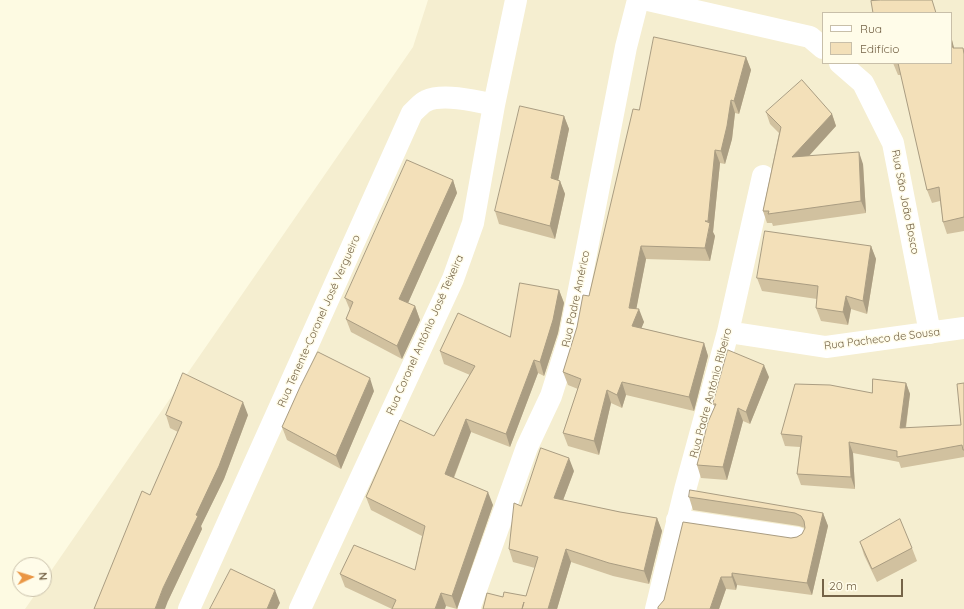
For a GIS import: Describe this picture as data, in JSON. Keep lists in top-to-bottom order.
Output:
{
  "streets": {
    "street": [
      "Rua São João Bosco",
      "Rua Padre Américo",
      "Rua Tenente-Coronel José Vergueiro",
      "Rua Coronel António José Teixeira",
      "Rua Pacheco de Sousa",
      "Rua Padre António Ribeiro"
    ]
  },
  "crossings": [
    ["Rua São João Bosco", "Rua Pacheco de Sousa"],
    ["Rua Tenente-Coronel José Vergueiro", "Rua Coronel António José Teixeira"],
    ["Rua Pacheco de Sousa", "Rua Padre António Ribeiro"]
  ],
  "legend": ["Rua", "Edifício"],
  "scale_bar": "20 m",
  "north": "right"
}
